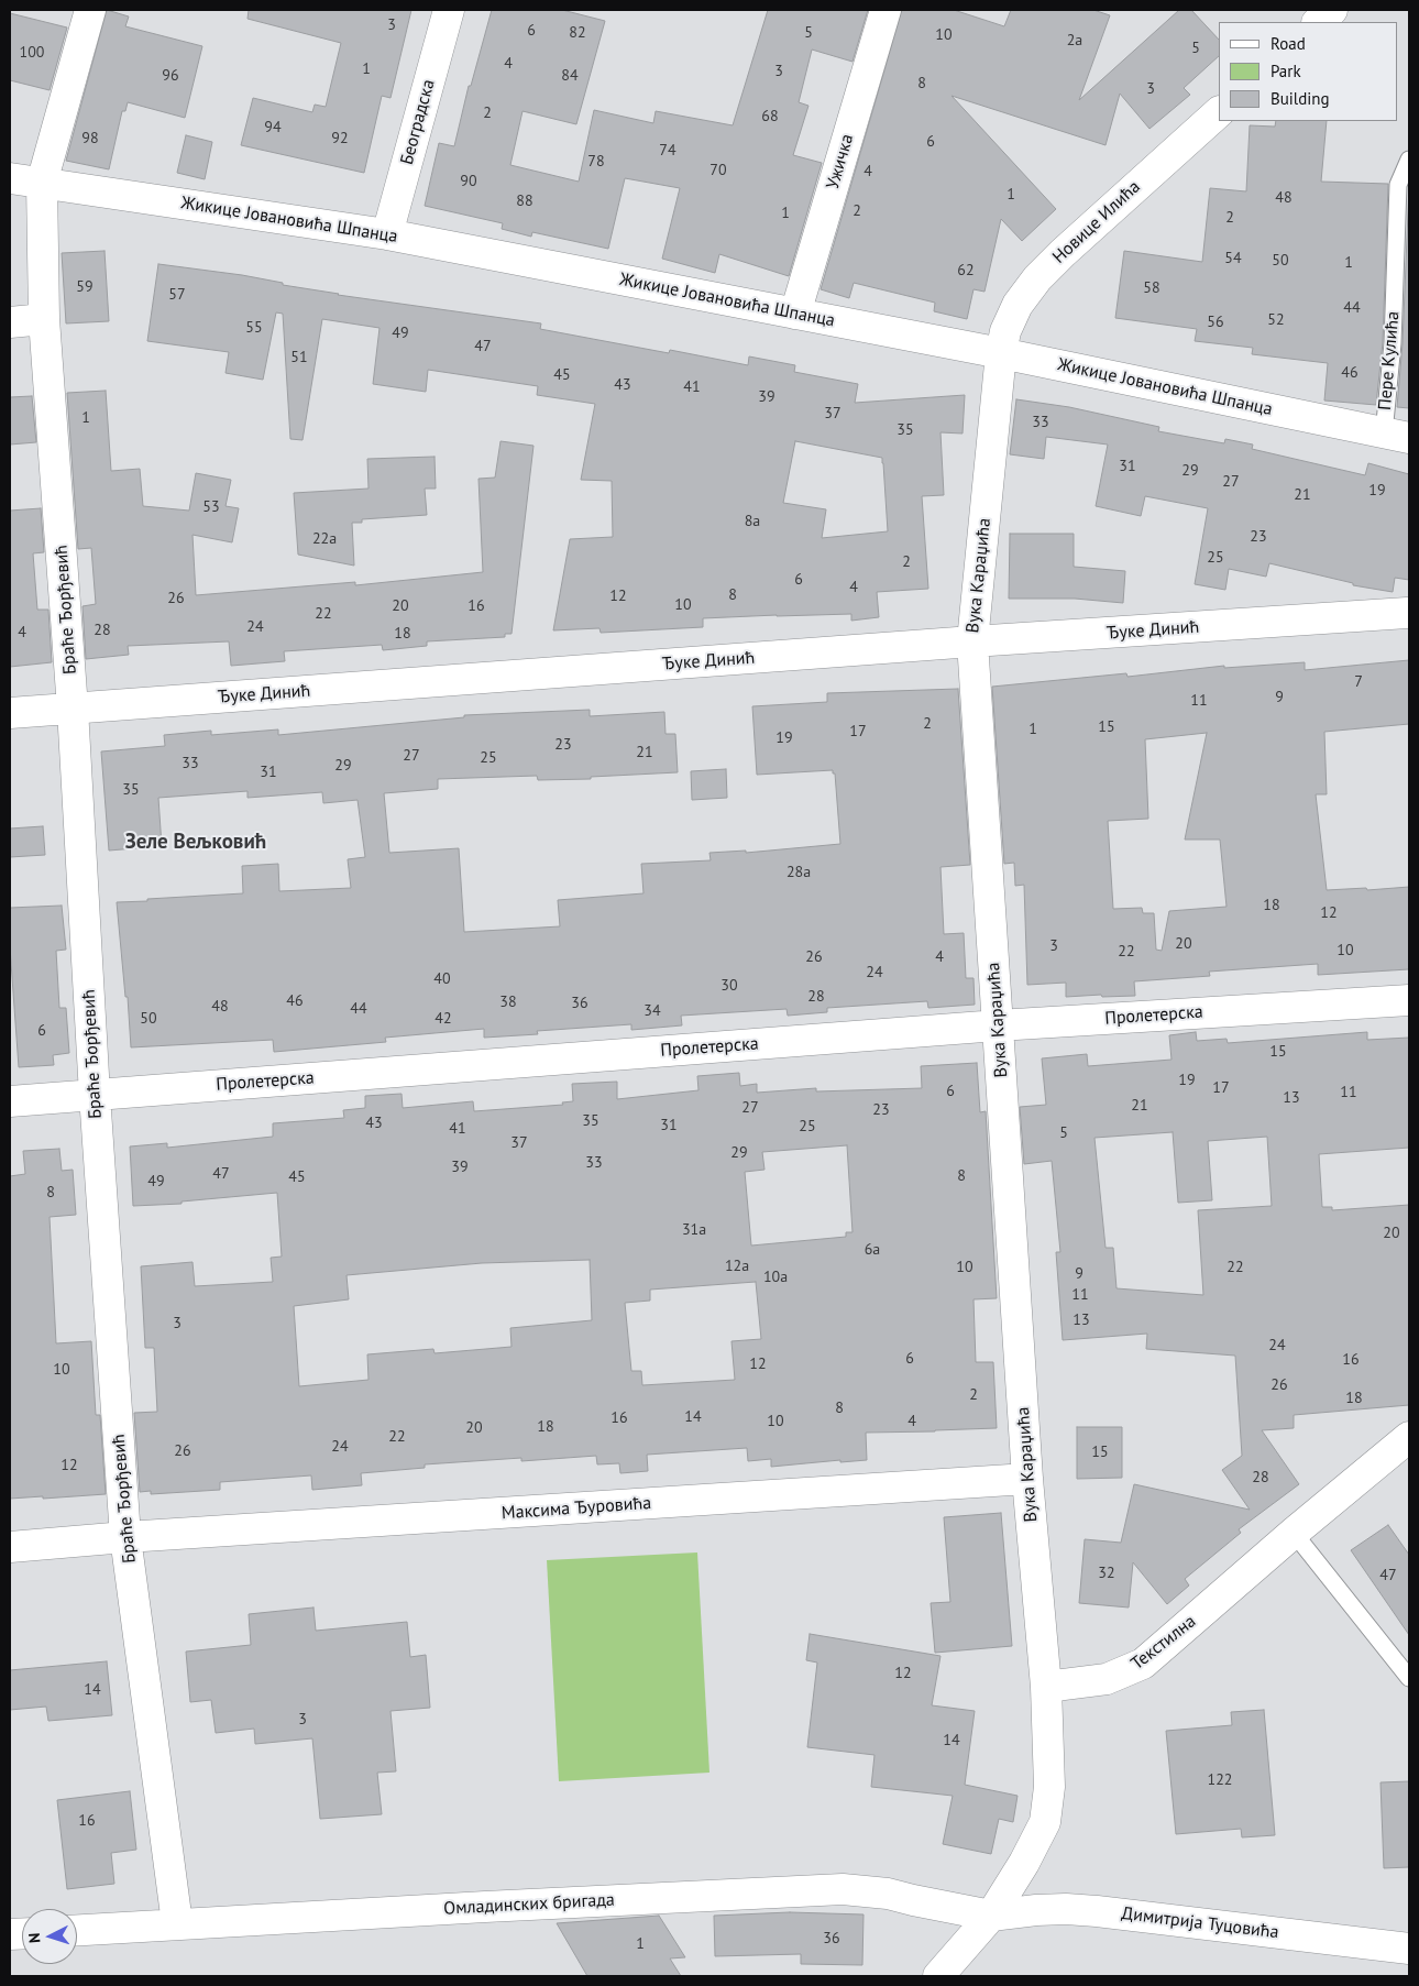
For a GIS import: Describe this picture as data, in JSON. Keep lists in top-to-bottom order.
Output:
{
  "streets": {
    "street": [
      "Београдска",
      "Ужичка",
      "Жикице Јовановића Шпанца",
      "Новице Илића",
      "Вука Караџића",
      "Браће Ђорђевић",
      "Ђуке Динић",
      "Пролетерска",
      "Максима Ђуровића",
      "Текстилна",
      "Омладинских бригада",
      "Димитрија Туцовића"
    ],
    "lane": ["Пере Кулића"]
  },
  "crossings": [
    ["Београдска", "Жикице Јовановића Шпанца"],
    ["Ужичка", "Жикице Јовановића Шпанца"],
    ["Жикице Јовановића Шпанца", "Новице Илића"],
    ["Жикице Јовановића Шпанца", "Пере Кулића"],
    ["Жикице Јовановића Шпанца", "Вука Караџића"],
    ["Жикице Јовановића Шпанца", "Браће Ђорђевић"],
    ["Новице Илића", "Вука Караџића"],
    ["Вука Караџића", "Ђуке Динић"],
    ["Вука Караџића", "Пролетерска"],
    ["Вука Караџића", "Максима Ђуровића"],
    ["Вука Караџића", "Текстилна"],
    ["Браће Ђорђевић", "Ђуке Динић"],
    ["Браће Ђорђевић", "Пролетерска"],
    ["Браће Ђорђевић", "Максима Ђуровића"],
    ["Браће Ђорђевић", "Омладинских бригада"],
    ["Омладинских бригада", "Димитрија Туцовића"]
  ],
  "districts": ["Зеле Вељковић"],
  "house_numbers": [
    "3",
    "6",
    "82",
    "5",
    "10",
    "2a",
    "5",
    "100",
    "4",
    "1",
    "3",
    "96",
    "84",
    "8",
    "3",
    "2",
    "68",
    "94",
    "98",
    "92",
    "6",
    "74",
    "78",
    "70",
    "4",
    "90",
    "1",
    "48",
    "88",
    "2",
    "1",
    "2",
    "54",
    "50",
    "1",
    "62",
    "59",
    "58",
    "57",
    "44",
    "52",
    "56",
    "55",
    "49",
    "47",
    "51",
    "46",
    "45",
    "43",
    "41",
    "39",
    "37",
    "1",
    "33",
    "35",
    "31",
    "29",
    "27",
    "19",
    "21",
    "53",
    "8a",
    "23",
    "22a",
    "25",
    "2",
    "6",
    "4",
    "8",
    "12",
    "26",
    "10",
    "20",
    "16",
    "22",
    "24",
    "28",
    "4",
    "18",
    "7",
    "9",
    "11",
    "2",
    "15",
    "1",
    "17",
    "19",
    "23",
    "21",
    "27",
    "25",
    "33",
    "29",
    "31",
    "35",
    "28a",
    "18",
    "12",
    "20",
    "3",
    "10",
    "22",
    "26",
    "4",
    "24",
    "40",
    "30",
    "28",
    "46",
    "38",
    "36",
    "48",
    "44",
    "34",
    "50",
    "42",
    "6",
    "15",
    "19",
    "17",
    "6",
    "11",
    "13",
    "21",
    "27",
    "23",
    "35",
    "43",
    "31",
    "25",
    "41",
    "5",
    "37",
    "29",
    "33",
    "39",
    "47",
    "8",
    "45",
    "49",
    "8",
    "31a",
    "20",
    "6a",
    "12a",
    "10",
    "22",
    "9",
    "10a",
    "11",
    "13",
    "3",
    "24",
    "6",
    "16",
    "12",
    "10",
    "26",
    "2",
    "18",
    "8",
    "14",
    "16",
    "10",
    "4",
    "18",
    "20",
    "22",
    "24",
    "26",
    "15",
    "12",
    "28",
    "32",
    "47",
    "12",
    "14",
    "3",
    "14",
    "122",
    "16",
    "36",
    "1"
  ],
  "legend": ["Road", "Park", "Building"],
  "north": "left"
}
